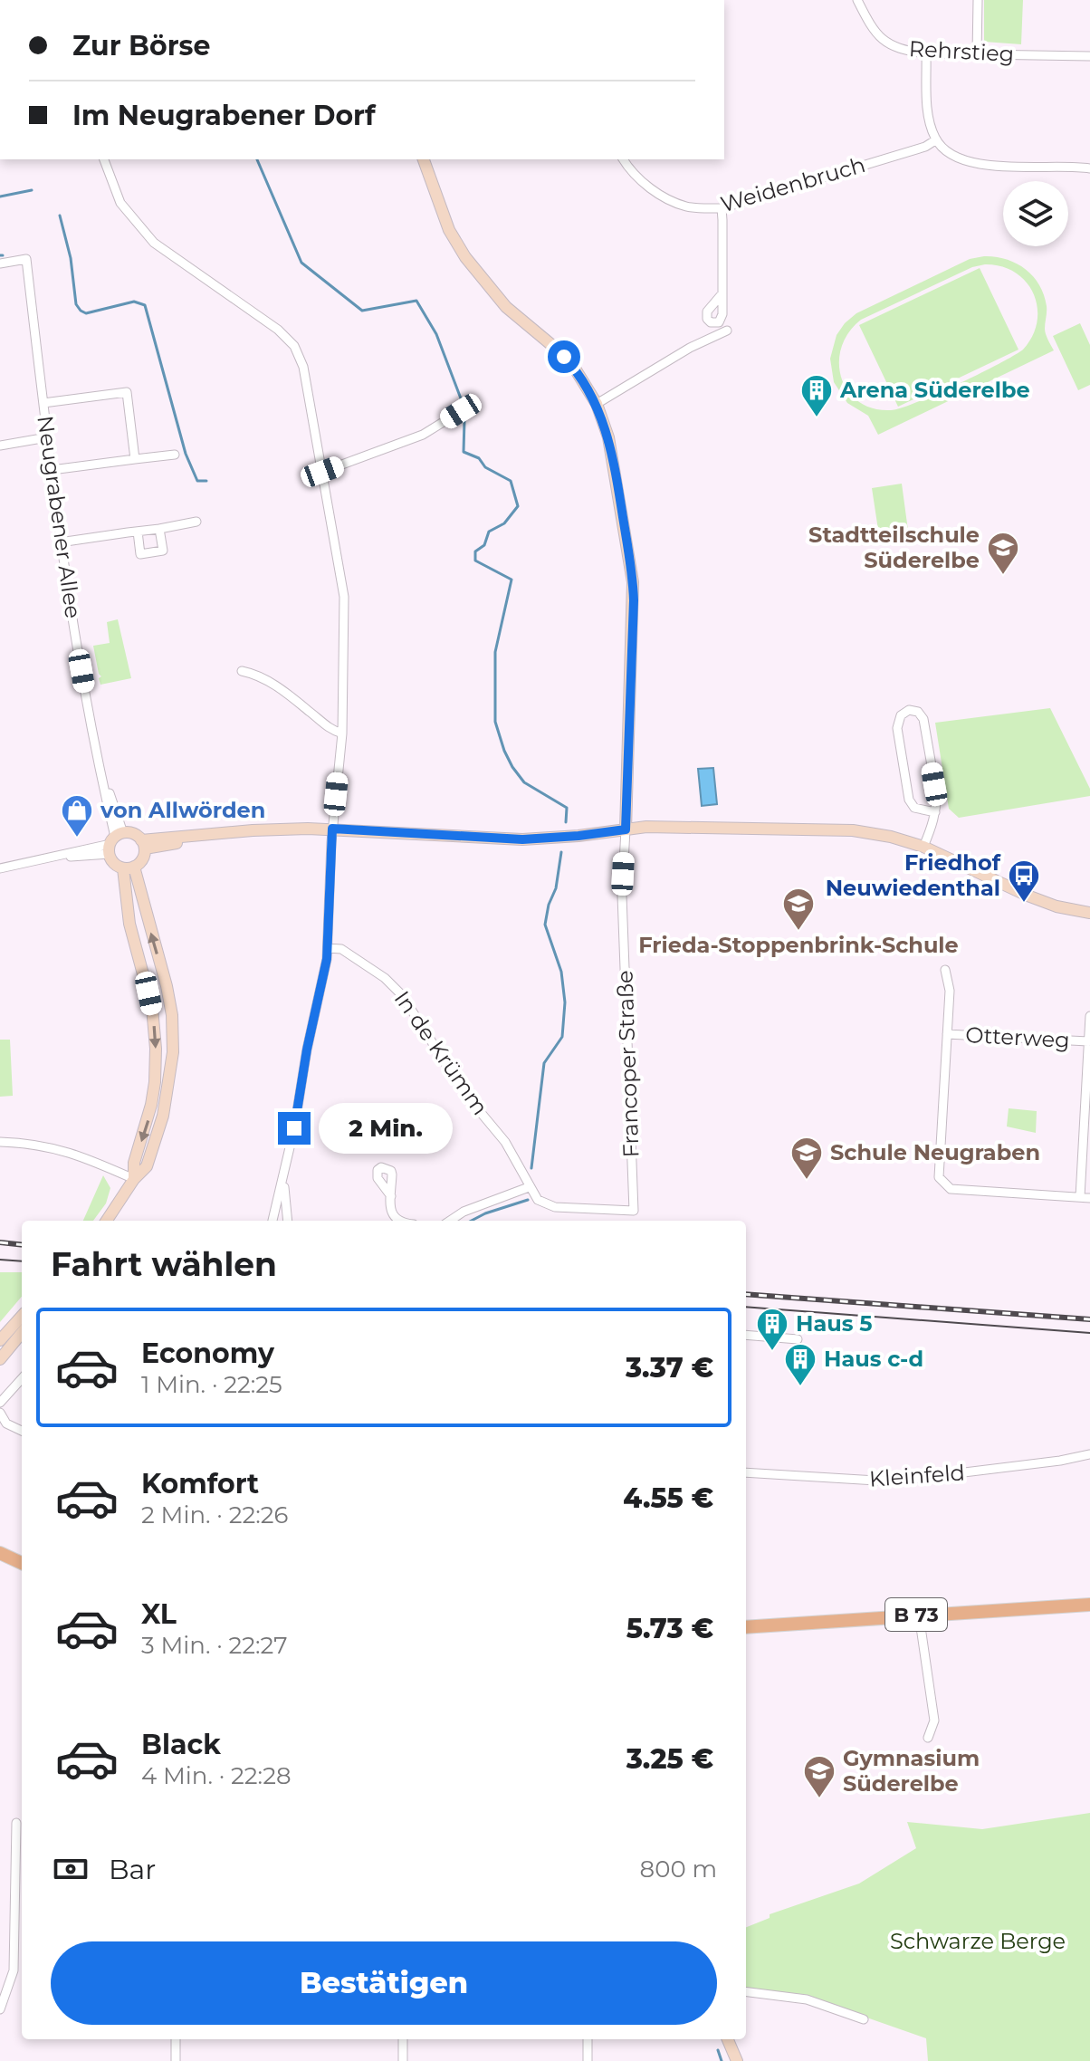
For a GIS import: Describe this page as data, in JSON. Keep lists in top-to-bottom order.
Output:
{
  "streets": {
    "main road": ["Francoper Straße", "B 73"],
    "street": [
      "Rehrstieg",
      "Weidenbruch",
      "Neugrabener Allee",
      "Otterweg",
      "In de Krümm",
      "Kleinfeld"
    ]
  },
  "crossings": [
    ["In de Krümm", "Francoper Straße"]
  ],
  "parks": ["Schwarze Berge"],
  "places": {
    "building": ["Arena Süderelbe", "Haus 5", "Haus c-d"],
    "school or university": [
      "Stadtteilschule Süderelbe",
      "Frieda-Stoppenbrink-Schule",
      "Schule Neugraben",
      "Gymnasium Süderelbe"
    ],
    "shop": ["von Allwörden"],
    "bus stop": ["Friedhof Neuwiedenthal"]
  },
  "page": {
    "banner": ["Zur Börse", "Im Neugrabener Dorf"],
    "bubble": "2 Min.",
    "heading": "Fahrt wählen",
    "list": [
      {
        "name": "Economy",
        "note": "1 Min. · 22:25",
        "value": "3.37 €"
      },
      {
        "name": "Komfort",
        "note": "2 Min. · 22:26",
        "value": "4.55 €"
      },
      {
        "name": "XL",
        "note": "3 Min. · 22:27",
        "value": "5.73 €"
      },
      {
        "name": "Black",
        "note": "4 Min. · 22:28",
        "value": "3.25 €"
      }
    ],
    "pay": ["Bar", "800 m"],
    "buttons": "Bestätigen"
  }
}
